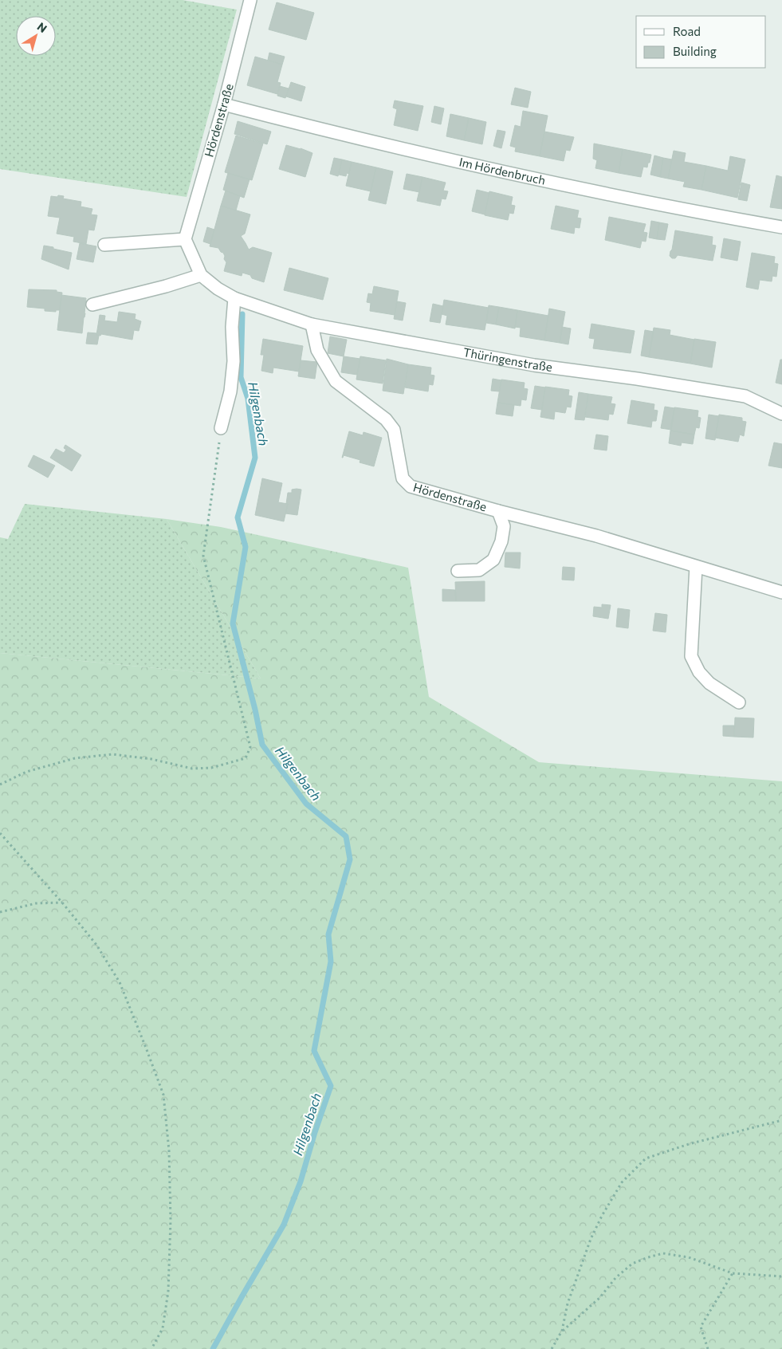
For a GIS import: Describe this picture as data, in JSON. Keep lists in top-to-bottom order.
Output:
{
  "streets": {
    "street": ["Hördenstraße", "Im Hördenbruch", "Thüringenstraße"]
  },
  "crossings": [
    ["Hördenstraße", "Im Hördenbruch"],
    ["Hördenstraße", "Thüringenstraße"]
  ],
  "water": ["Hilgenbach"],
  "legend": ["Road", "Building"],
  "north": "top right"
}
